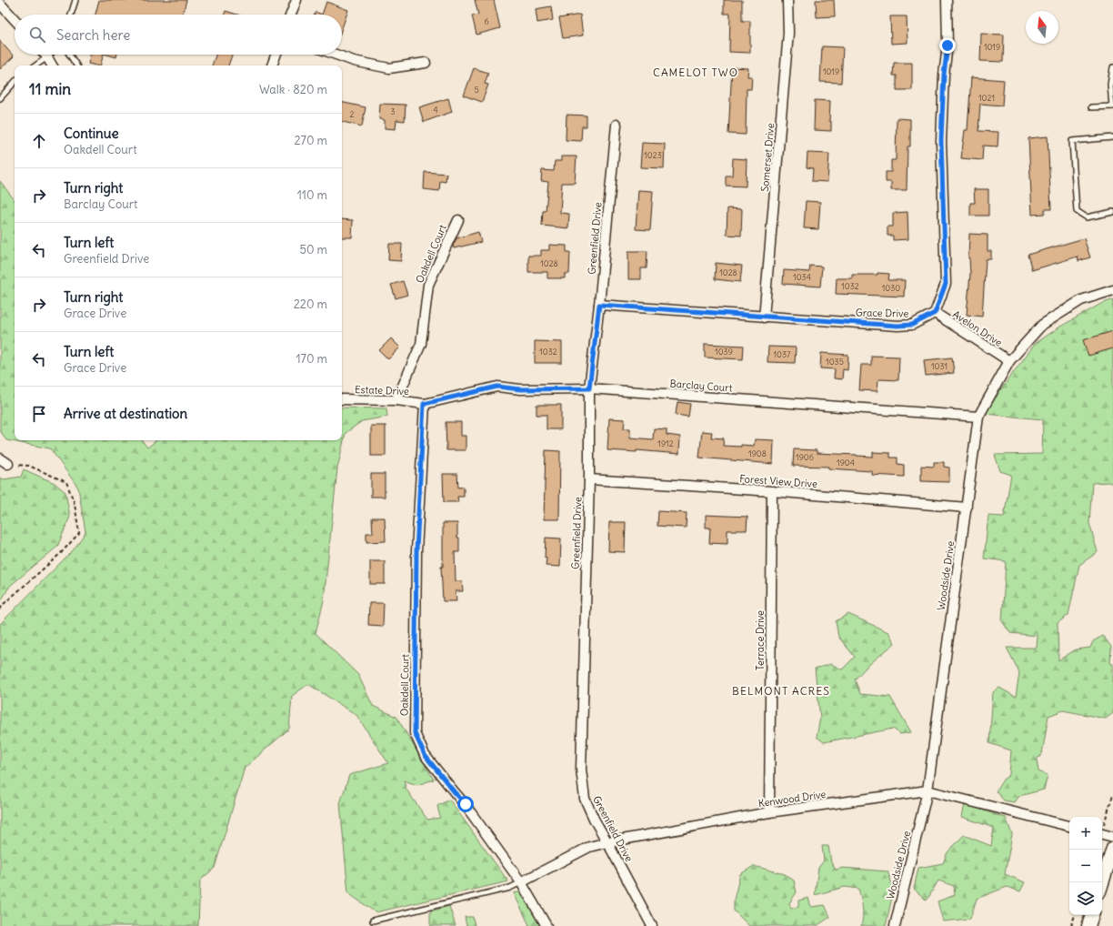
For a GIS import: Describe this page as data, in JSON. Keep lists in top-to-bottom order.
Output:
{
  "streets": {
    "street": [
      "Somerset Drive",
      "Greenfield Drive",
      "Oakdell Court",
      "Grace Drive",
      "Avelon Drive",
      "Barclay Court",
      "Estate Drive",
      "Forest View Drive",
      "Woodside Drive",
      "Terrace Drive",
      "Kenwood Drive"
    ]
  },
  "crossings": [
    ["Somerset Drive", "Grace Drive"],
    ["Greenfield Drive", "Grace Drive"],
    ["Greenfield Drive", "Barclay Court"],
    ["Greenfield Drive", "Forest View Drive"],
    ["Greenfield Drive", "Kenwood Drive"],
    ["Oakdell Court", "Barclay Court"],
    ["Oakdell Court", "Estate Drive"],
    ["Oakdell Court", "Kenwood Drive"],
    ["Grace Drive", "Avelon Drive"],
    ["Avelon Drive", "Woodside Drive"],
    ["Barclay Court", "Estate Drive"],
    ["Barclay Court", "Woodside Drive"],
    ["Forest View Drive", "Woodside Drive"],
    ["Forest View Drive", "Terrace Drive"],
    ["Woodside Drive", "Kenwood Drive"],
    ["Terrace Drive", "Kenwood Drive"]
  ],
  "districts": ["CAMELOT TWO", "BELMONT ACRES"],
  "house_numbers": [
    "6",
    "1019",
    "1019",
    "5",
    "1021",
    "4",
    "3",
    "2",
    "1023",
    "1028",
    "1028",
    "1034",
    "1032",
    "1030",
    "1032",
    "1039",
    "1037",
    "1035",
    "1031",
    "1912",
    "1908",
    "1906",
    "1904"
  ],
  "north": "top",
  "page": {
    "search": "Search here",
    "heading": ["11 min", "Walk · 820 m"],
    "list": [
      ["Continue", "Oakdell Court", "270 m"],
      ["Turn right", "Barclay Court", "110 m"],
      ["Turn left", "Greenfield Drive", "50 m"],
      ["Turn right", "Grace Drive", "220 m"],
      ["Turn left", "Grace Drive", "170 m"],
      "Arrive at destination"
    ],
    "map_buttons": ["+", "−"]
  }
}
